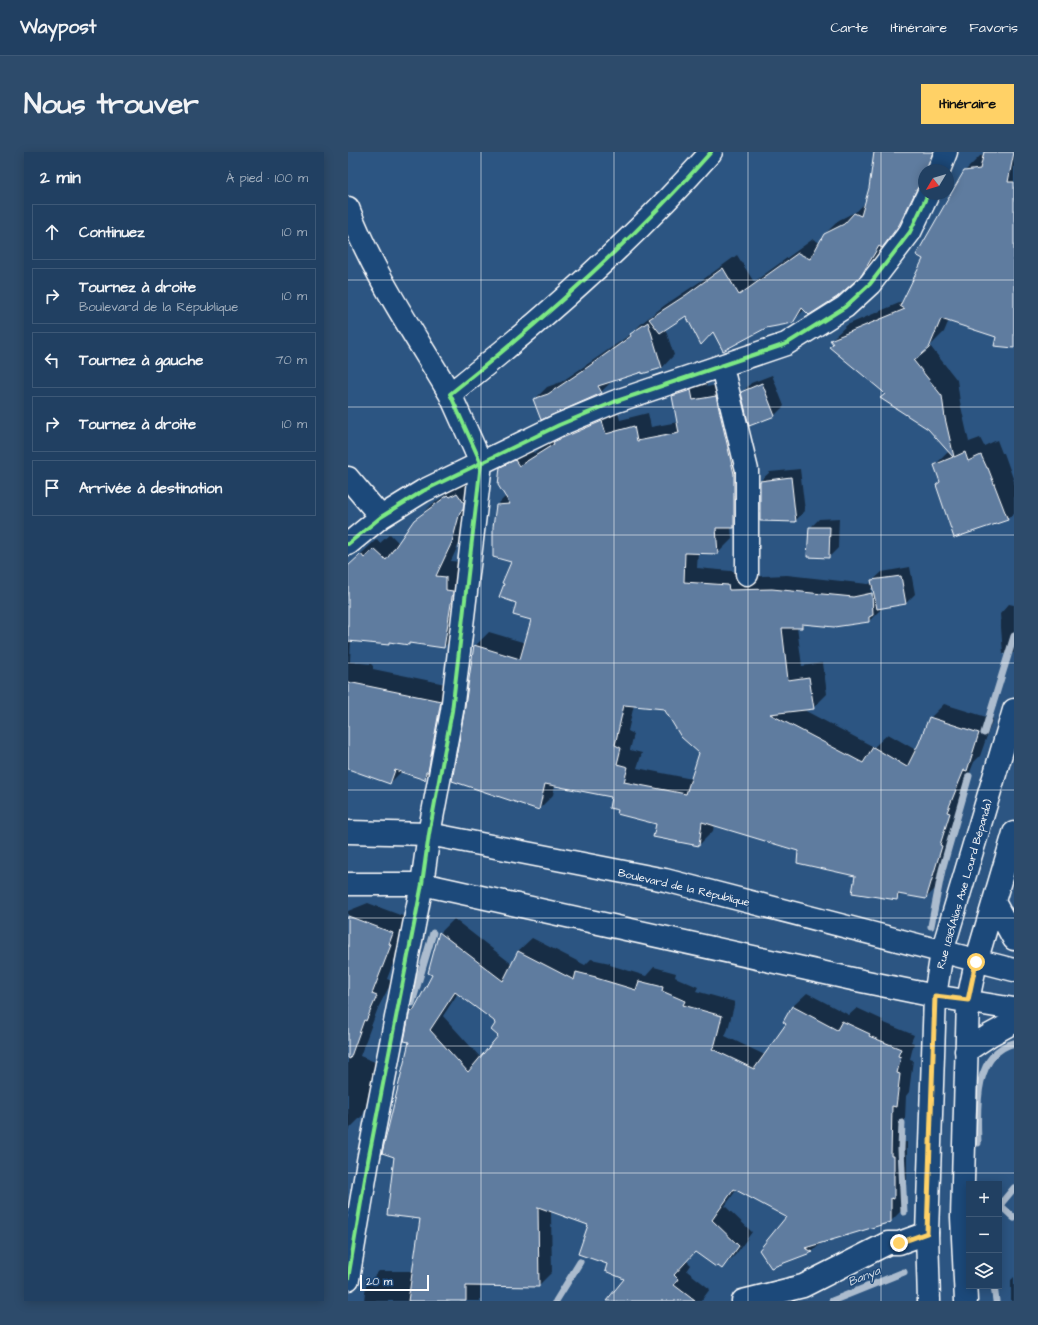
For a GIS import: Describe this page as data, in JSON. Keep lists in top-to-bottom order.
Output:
{
  "streets": {
    "street": ["Rue 1.818(Alias Axe Lourd Bépanda)", "Boulevard de la République"]
  },
  "crossings": [
    ["Rue 1.818(Alias Axe Lourd Bépanda)", "Boulevard de la République"]
  ],
  "water": ["Banya"],
  "scale_bar": "20 m",
  "north": "bottom left",
  "page": {
    "header": "Waypost",
    "nav": ["Carte", "Itinéraire", "Favoris"],
    "buttons": "Itinéraire",
    "title": "Nous trouver",
    "heading": ["2 min", "À pied · 100 m"],
    "list": [
      ["Continuez", "10 m"],
      ["Tournez à droite", "Boulevard de la République", "10 m"],
      ["Tournez à gauche", "70 m"],
      ["Tournez à droite", "10 m"],
      "Arrivée à destination"
    ],
    "map_buttons": ["+", "−"],
    "scale": "20 m"
  }
}
